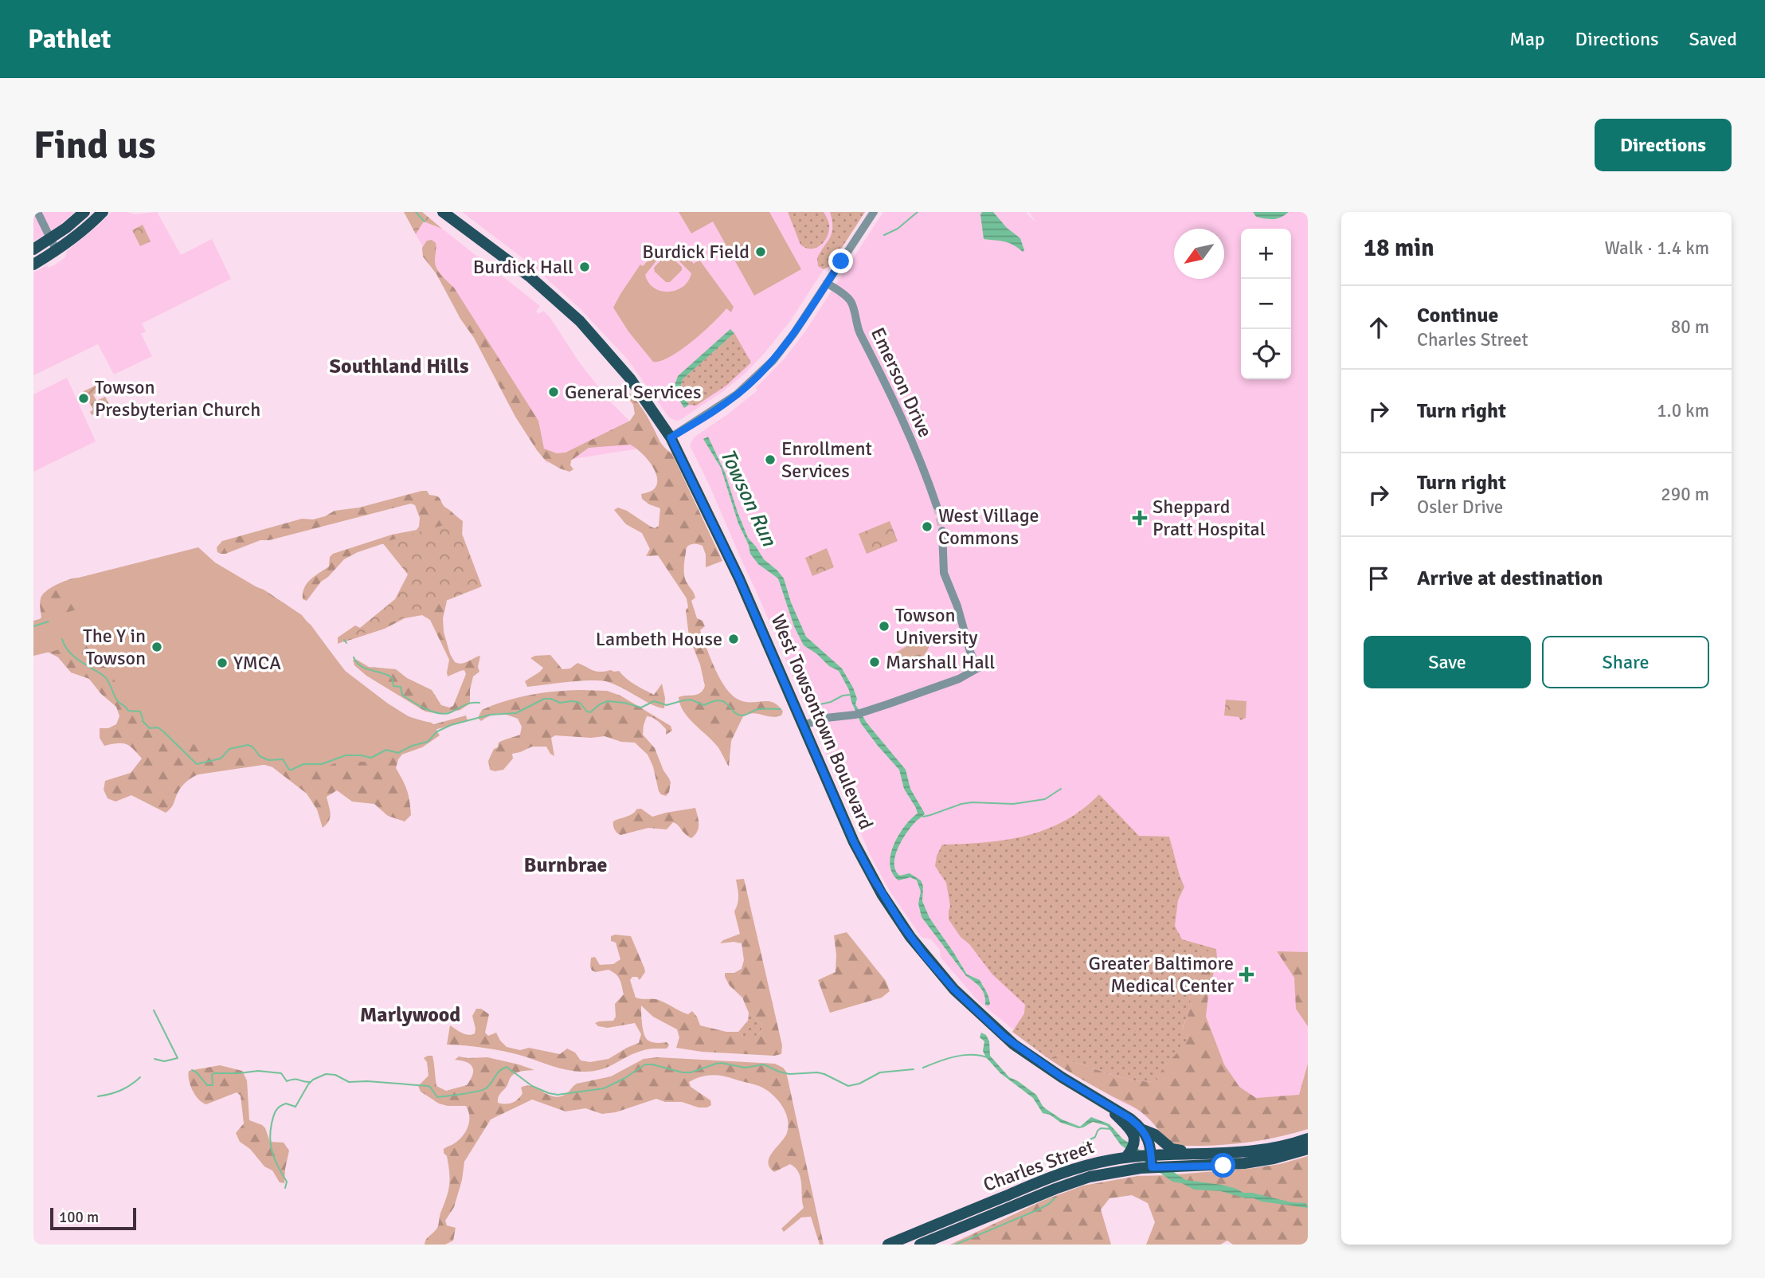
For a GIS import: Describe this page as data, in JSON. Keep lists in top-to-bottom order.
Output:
{
  "streets": {
    "main road": ["West Towsontown Boulevard", "Charles Street"],
    "street": ["Emerson Drive"]
  },
  "crossings": [
    ["West Towsontown Boulevard", "Charles Street"]
  ],
  "districts": ["Southland Hills", "Burnbrae", "Marlywood"],
  "water": ["Towson Run"],
  "places": {
    "other": [
      "Burdick Field",
      "Burdick Hall",
      "General Services",
      "Towson Presbyterian Church",
      "Enrollment Services",
      "West Village Commons",
      "Towson University",
      "Lambeth House",
      "The Y in Towson",
      "Marshall Hall",
      "YMCA"
    ],
    "health": ["Sheppard Pratt Hospital", "Greater Baltimore Medical Center"]
  },
  "scale_bar": "100 m",
  "north": "bottom left",
  "page": {
    "header": "Pathlet",
    "nav": ["Map", "Directions", "Saved"],
    "buttons": [
      "Directions",
      ["Save", "Share"]
    ],
    "title": "Find us",
    "heading": ["18 min", "Walk · 1.4 km"],
    "map_buttons": ["+", "−"],
    "list": [
      ["Continue", "Charles Street", "80 m"],
      ["Turn right", "1.0 km"],
      ["Turn right", "Osler Drive", "290 m"],
      "Arrive at destination"
    ],
    "scale": "100 m"
  }
}
